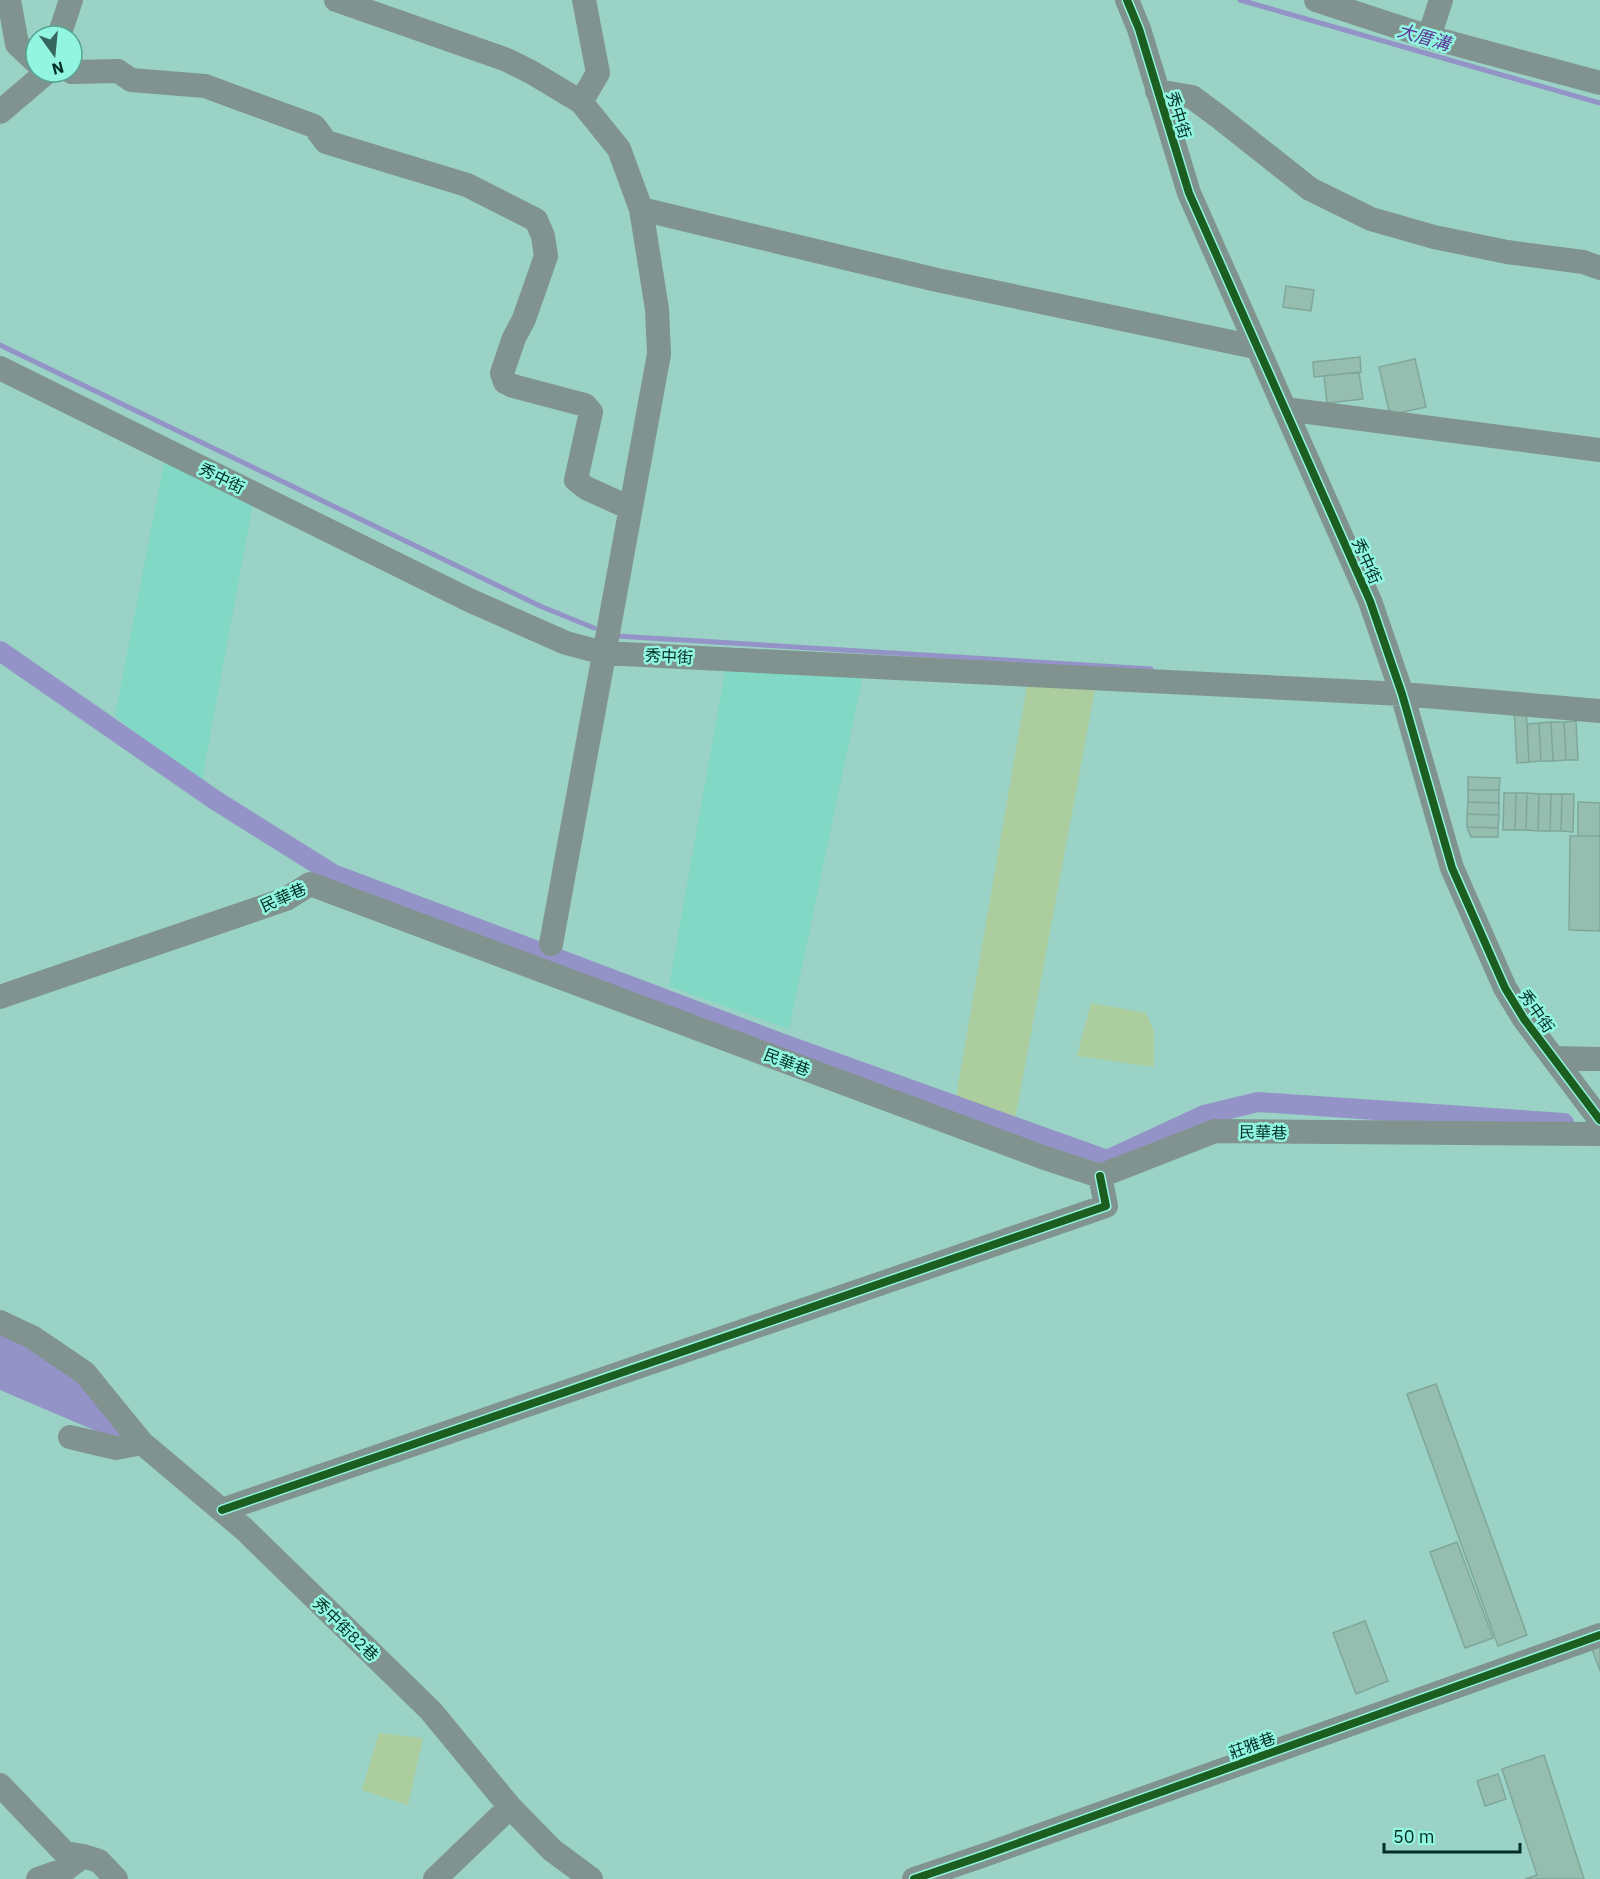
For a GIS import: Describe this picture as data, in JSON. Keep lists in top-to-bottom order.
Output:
{
  "streets": {
    "street": [
      "秀中街",
      "民華巷",
      "秀中街82巷",
      "莊雅巷"
    ]
  },
  "water": ["大厝溝"],
  "scale_bar": "50 m",
  "north": "bottom"
}
